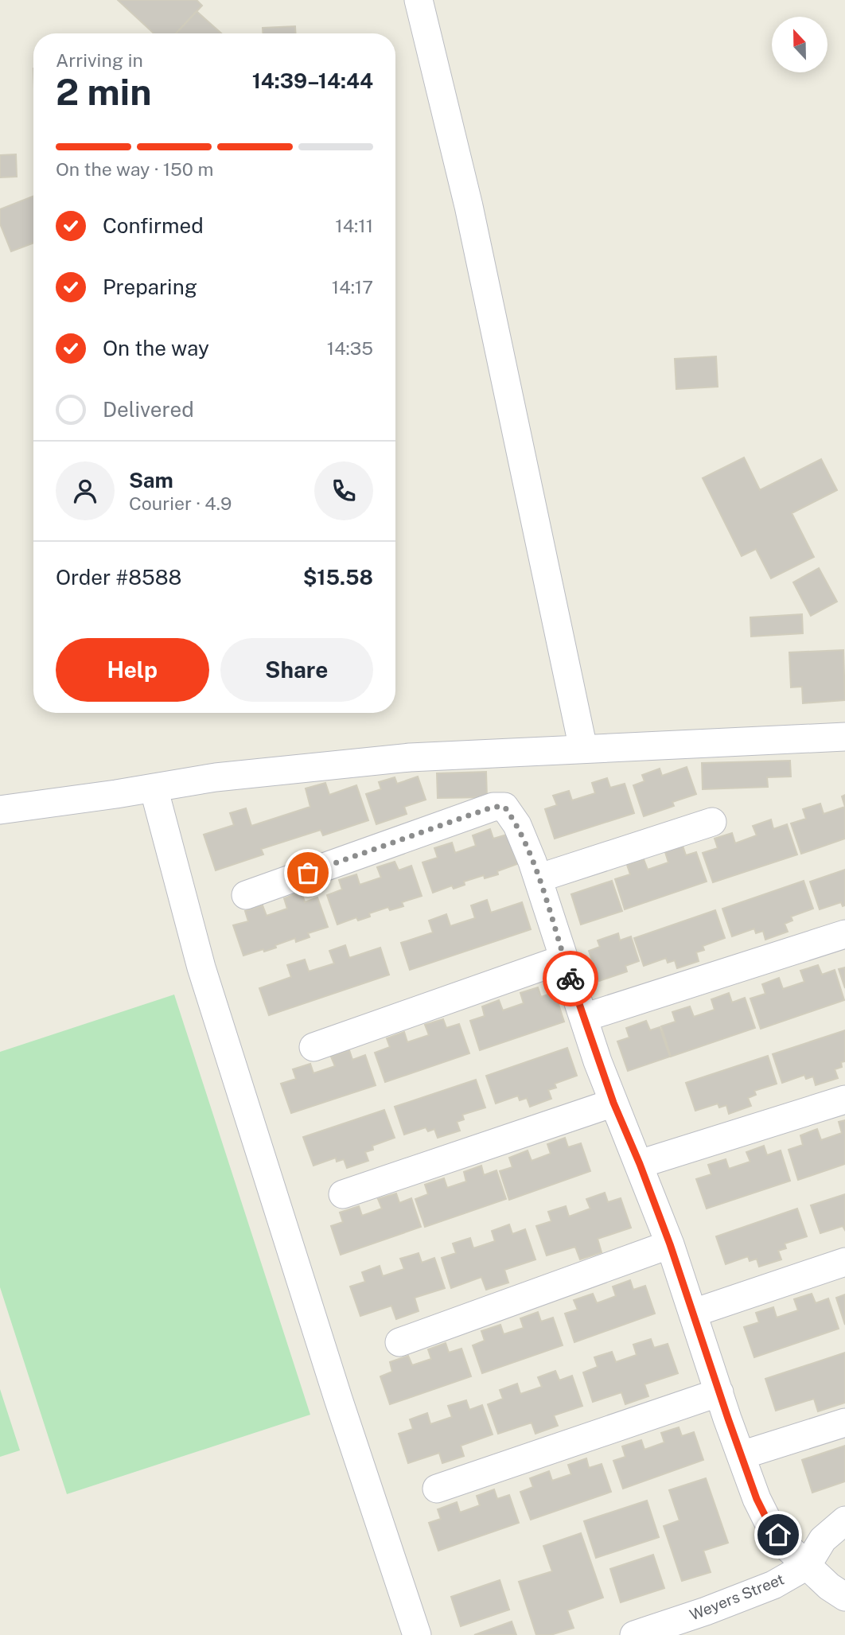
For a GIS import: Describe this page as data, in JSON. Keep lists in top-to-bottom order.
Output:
{
  "streets": {
    "street": ["Weyers Street"]
  },
  "north": "top",
  "page": {
    "heading": ["2 min", "Arriving in", "14:39–14:44"],
    "panel": [
      "Sam",
      "Courier · 4.9",
      "Order #8588",
      "$15.58"
    ],
    "bar": "On the way · 150 m",
    "list": [
      ["Confirmed", "14:11"],
      ["Preparing", "14:17"],
      ["On the way", "14:35"],
      "Delivered"
    ],
    "buttons": ["Help", "Share"]
  }
}
